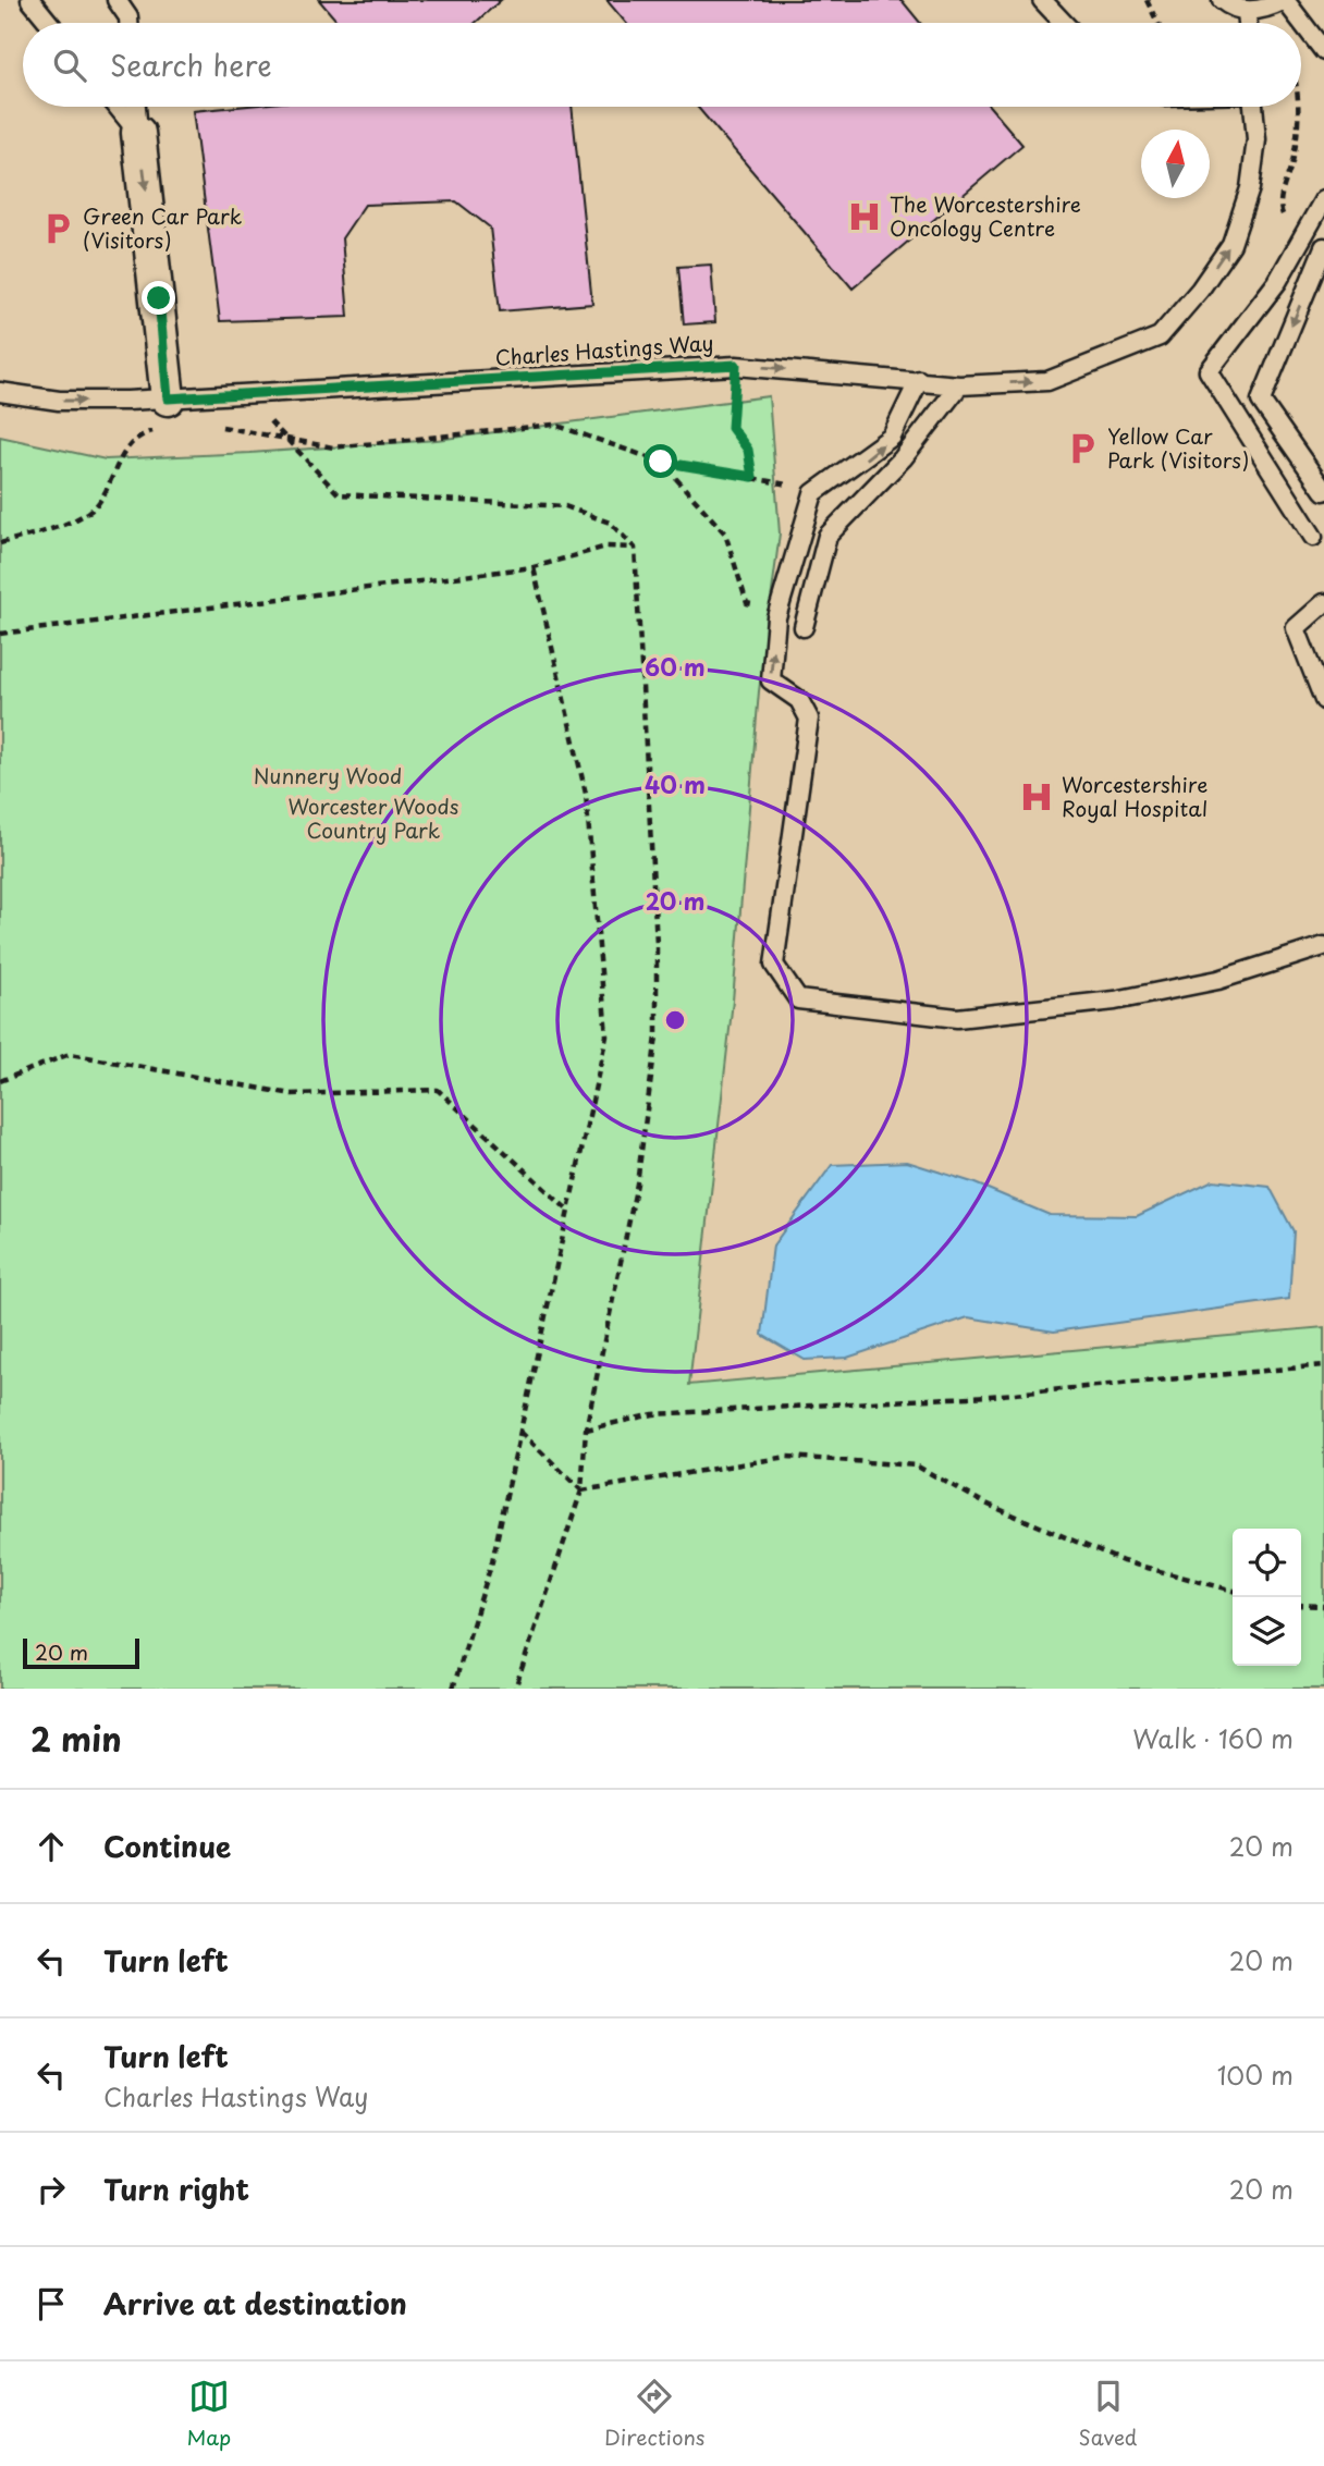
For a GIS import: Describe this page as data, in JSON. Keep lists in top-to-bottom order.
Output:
{
  "streets": {
    "lane": ["Charles Hastings Way"]
  },
  "one_way": ["Charles Hastings Way"],
  "parks": ["Nunnery Wood", "Worcester Woods Country Park"],
  "places": {
    "hospital": ["The Worcestershire Oncology Centre", "Worcestershire Royal Hospital"],
    "parking": ["Green Car Park (Visitors)", "Yellow Car Park (Visitors)"]
  },
  "scale_bar": "20 m",
  "north": "top",
  "page": {
    "search": "Search here",
    "scale": "20 m",
    "heading": ["2 min", "Walk · 160 m"],
    "list": [
      ["Continue", "20 m"],
      ["Turn left", "20 m"],
      ["Turn left", "Charles Hastings Way", "100 m"],
      ["Turn right", "20 m"],
      "Arrive at destination"
    ],
    "nav": ["Map", "Directions", "Saved"]
  },
  "rings": ["60 m", "40 m", "20 m"]
}
